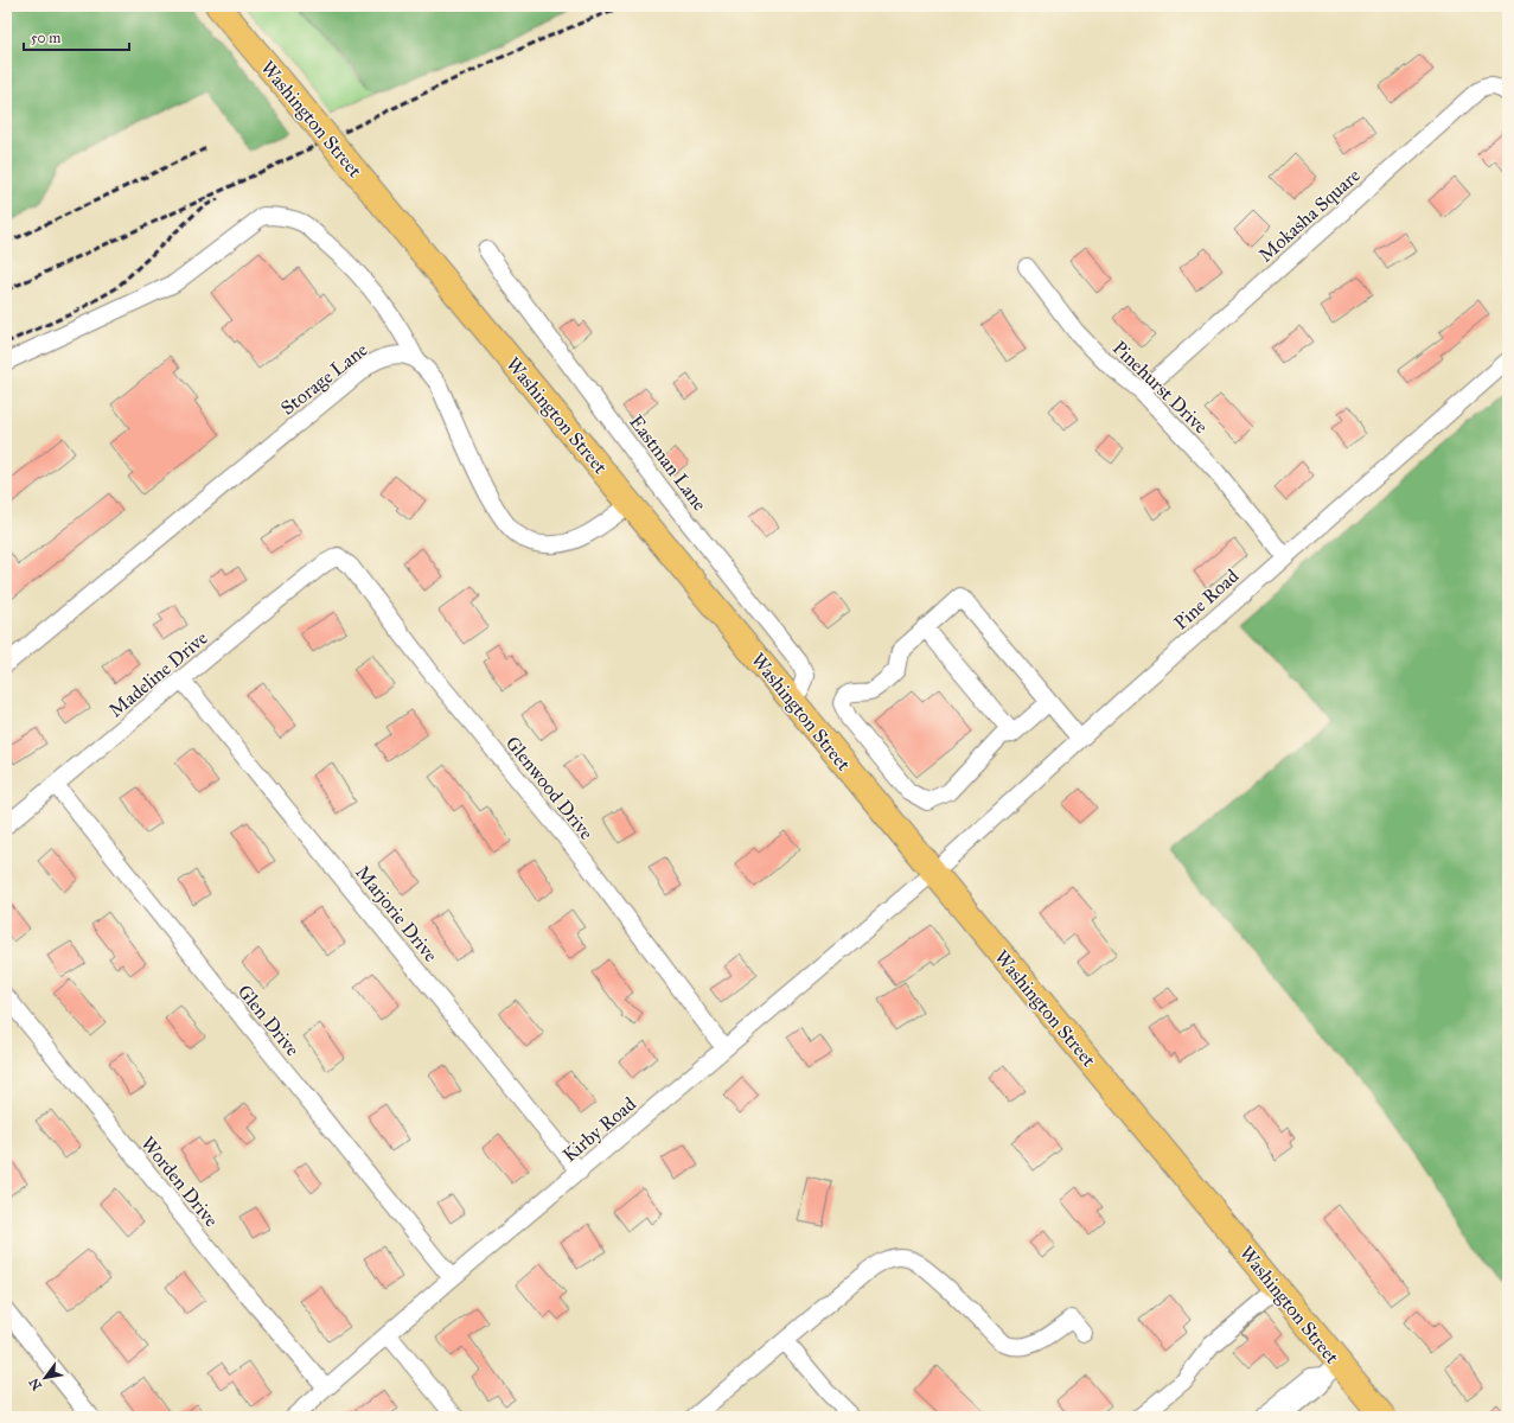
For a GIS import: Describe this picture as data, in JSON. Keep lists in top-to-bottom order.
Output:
{
  "streets": {
    "highway": ["Washington Street"],
    "street": [
      "Mokasha Square",
      "Storage Lane",
      "Pinehurst Drive",
      "Eastman Lane",
      "Pine Road",
      "Madeline Drive",
      "Glenwood Drive",
      "Marjorie Drive",
      "Glen Drive",
      "Kirby Road",
      "Worden Drive"
    ]
  },
  "crossings": [
    ["Washington Street", "Eastman Lane"],
    ["Washington Street", "Pine Road"],
    ["Washington Street", "Kirby Road"],
    ["Mokasha Square", "Pinehurst Drive"],
    ["Pinehurst Drive", "Pine Road"],
    ["Pine Road", "Kirby Road"],
    ["Madeline Drive", "Glenwood Drive"],
    ["Madeline Drive", "Marjorie Drive"],
    ["Madeline Drive", "Glen Drive"],
    ["Glenwood Drive", "Kirby Road"],
    ["Marjorie Drive", "Kirby Road"],
    ["Glen Drive", "Kirby Road"],
    ["Kirby Road", "Worden Drive"]
  ],
  "scale_bar": "50 m",
  "north": "bottom left"
}
